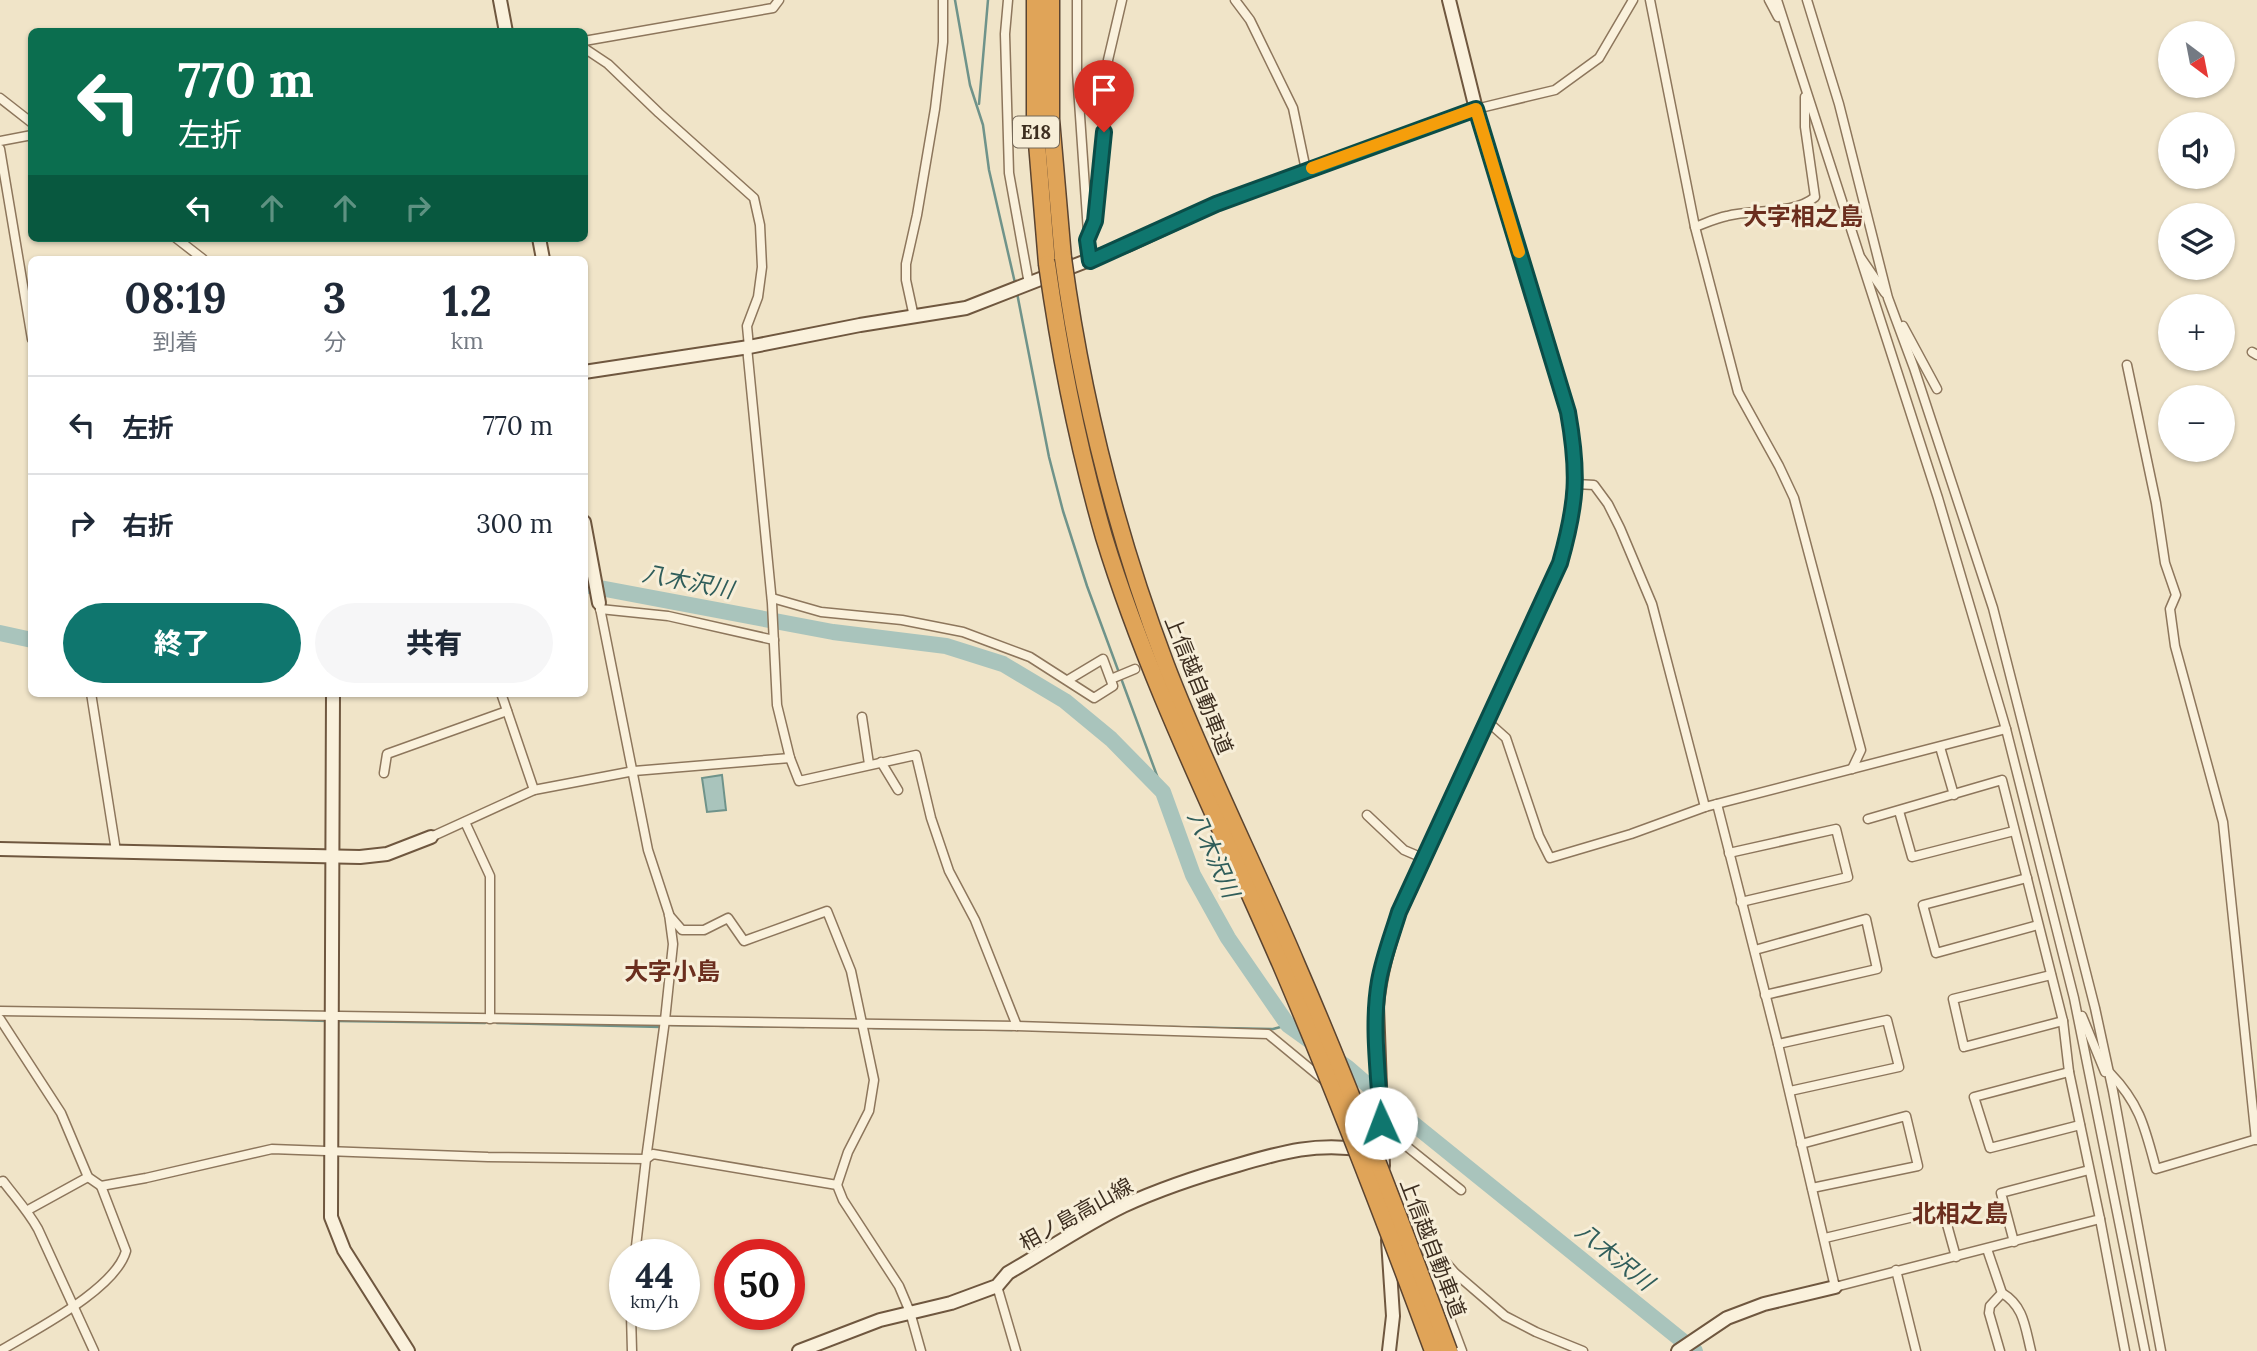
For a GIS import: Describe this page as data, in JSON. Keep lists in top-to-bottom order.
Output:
{
  "streets": {
    "highway": ["E18", "上信越自動車道"],
    "street": ["相ノ島高山線"]
  },
  "districts": ["大字相之島", "大字小島", "北相之島"],
  "water": ["八木沢川"],
  "north": "bottom right",
  "page": {
    "map_buttons": ["+", "−"],
    "turn": ["770 m", "左折"],
    "eta": [
      "08:19",
      "到着",
      "3",
      "分",
      "1.2",
      "km"
    ],
    "list": [
      {
        "name": "左折",
        "value": "770 m"
      },
      {
        "name": "右折",
        "value": "300 m"
      }
    ],
    "buttons": ["終了", "共有"],
    "speed": "44 km/h",
    "limit": "50"
  }
}
